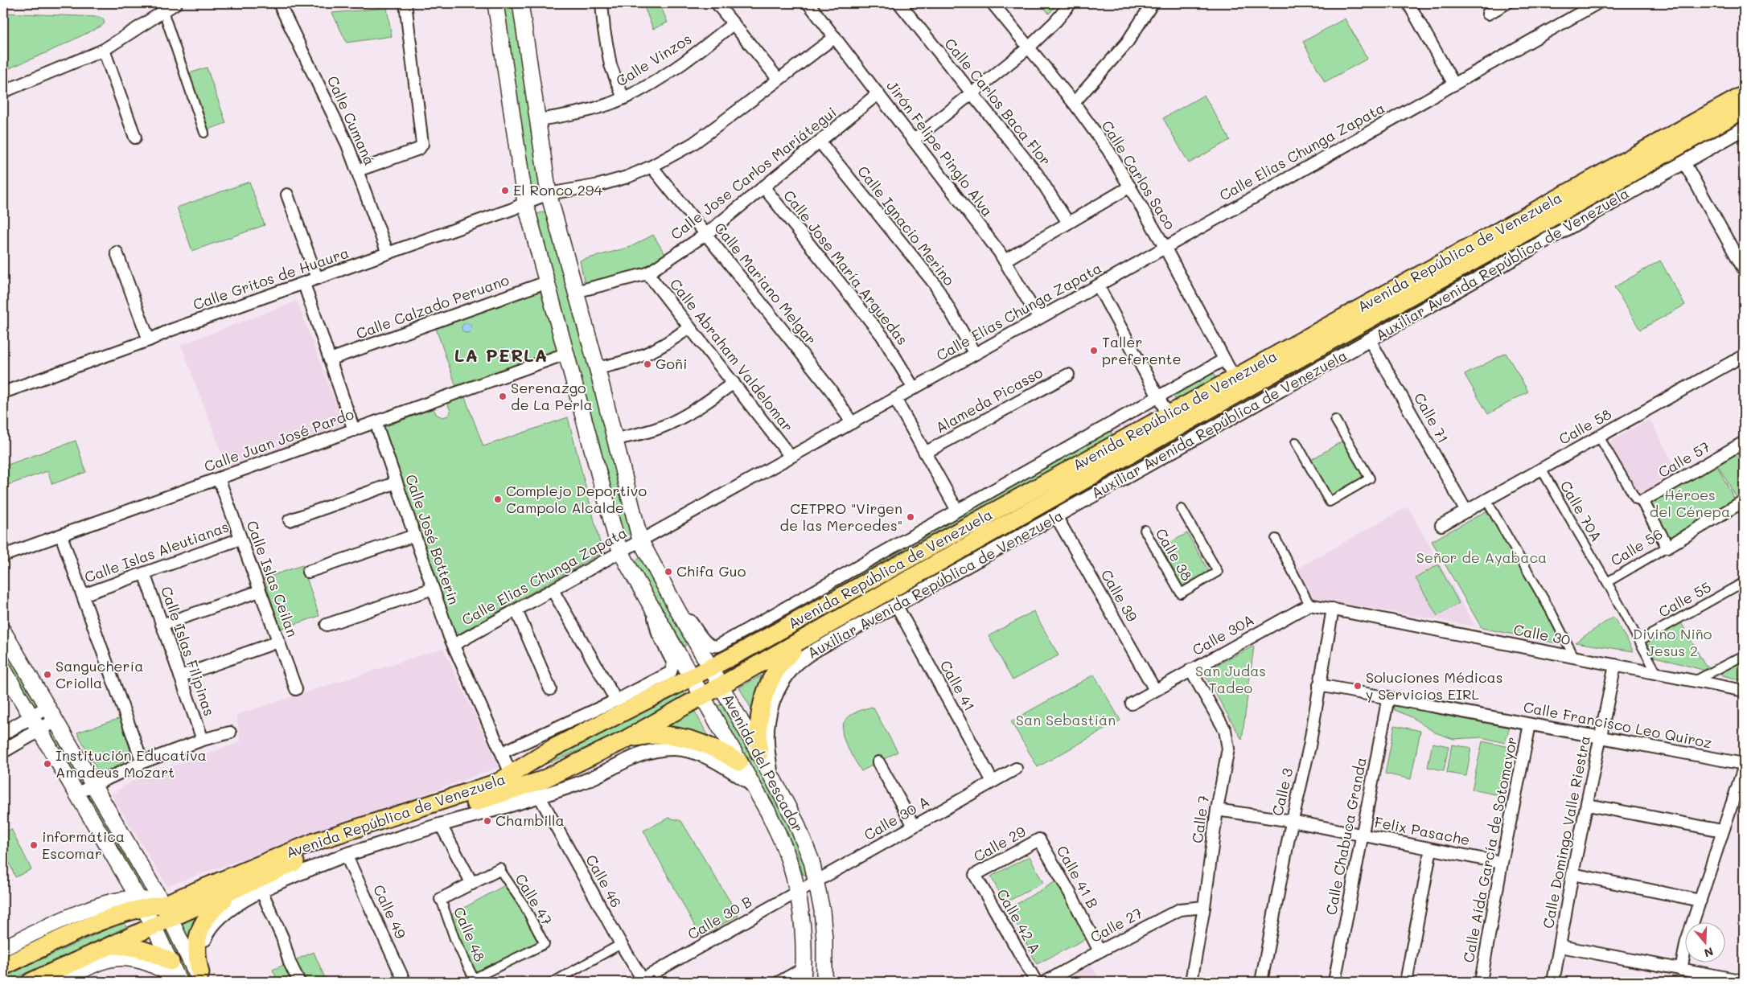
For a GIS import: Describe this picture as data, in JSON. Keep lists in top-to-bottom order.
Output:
{
  "streets": {
    "main road": ["Avenida República de Venezuela", "Avenida del Pescador"],
    "street": [
      "Calle Vinzos",
      "Calle Carlos Baca Flor",
      "Calle Cumaná",
      "Jirón Felipe Pinglo Alva",
      "Calle Elias Chunga Zapata",
      "Calle Jose Carlos Mariátegui",
      "Calle Carlos Saco",
      "Calle Ignacio Merino",
      "Auxiliar Avenida República de Venezuela",
      "Calle Jose María Arguedas",
      "Calle Gritos de Huaura",
      "Calle Mariano Melgar",
      "Calle Calzado Peruano",
      "Calle Abraham Valdelomar",
      "Alameda Picasso",
      "Calle 71",
      "Calle 58",
      "Calle Juan José Pardo",
      "Calle 57",
      "Calle 70A",
      "Calle José Botterin",
      "Calle 56",
      "Calle Islas Aleutianas",
      "Calle 38",
      "Calle Islas Ceilan",
      "Calle 39",
      "Calle 55",
      "Calle 30A",
      "Calle 30",
      "Calle Islas Filipinas",
      "Calle 41",
      "Calle Francisco Leo Quiroz",
      "Calle 3",
      "Calle 30 A",
      "Calle 7",
      "Felix Pasache",
      "Calle Domingo Valle Riestra",
      "Calle Chabuca Granda",
      "Calle 29",
      "Calle Aída García de Sotomayor",
      "Calle 41 B",
      "Calle 46",
      "Calle 47",
      "Calle 49",
      "Calle 30 B",
      "Calle 42 A",
      "Calle 27",
      "Calle 48"
    ]
  },
  "crossings": [
    ["Calle Vinzos", "Avenida del Pescador"],
    ["Calle Cumaná", "Calle Gritos de Huaura"],
    ["Jirón Felipe Pinglo Alva", "Calle Elias Chunga Zapata"],
    ["Jirón Felipe Pinglo Alva", "Calle Jose Carlos Mariátegui"],
    ["Jirón Felipe Pinglo Alva", "Calle Gritos de Huaura"],
    ["Calle Elias Chunga Zapata", "Calle Carlos Saco"],
    ["Calle Elias Chunga Zapata", "Calle Ignacio Merino"],
    ["Calle Elias Chunga Zapata", "Calle Jose María Arguedas"],
    ["Calle Elias Chunga Zapata", "Calle Mariano Melgar"],
    ["Calle Elias Chunga Zapata", "Calle Abraham Valdelomar"],
    ["Calle Elias Chunga Zapata", "Calle José Botterin"],
    ["Calle Elias Chunga Zapata", "Avenida del Pescador"],
    ["Calle Jose Carlos Mariátegui", "Calle Ignacio Merino"],
    ["Calle Jose Carlos Mariátegui", "Calle Jose María Arguedas"],
    ["Calle Jose Carlos Mariátegui", "Calle Mariano Melgar"],
    ["Calle Jose Carlos Mariátegui", "Calle Abraham Valdelomar"],
    ["Calle Jose Carlos Mariátegui", "Avenida del Pescador"],
    ["Calle Carlos Saco", "Avenida República de Venezuela"],
    ["Avenida República de Venezuela", "Calle José Botterin"],
    ["Avenida República de Venezuela", "Avenida del Pescador"],
    ["Auxiliar Avenida República de Venezuela", "Calle 71"],
    ["Auxiliar Avenida República de Venezuela", "Calle 39"],
    ["Auxiliar Avenida República de Venezuela", "Calle 41"],
    ["Auxiliar Avenida República de Venezuela", "Avenida del Pescador"],
    ["Calle Gritos de Huaura", "Calle Mariano Melgar"],
    ["Calle Gritos de Huaura", "Avenida del Pescador"],
    ["Calle Calzado Peruano", "Avenida del Pescador"],
    ["Calle 71", "Calle 58"],
    ["Calle 58", "Calle 70A"],
    ["Calle Juan José Pardo", "Calle José Botterin"],
    ["Calle Juan José Pardo", "Calle Islas Ceilan"],
    ["Calle Juan José Pardo", "Avenida del Pescador"],
    ["Calle 70A", "Calle 56"],
    ["Calle 70A", "Calle 55"],
    ["Calle 70A", "Calle 30"],
    ["Calle Islas Aleutianas", "Calle Islas Ceilan"],
    ["Calle Islas Aleutianas", "Calle Islas Filipinas"],
    ["Calle 39", "Calle 30A"],
    ["Calle 30A", "Calle 7"],
    ["Calle 30", "Calle 3"],
    ["Calle 30", "Calle Domingo Valle Riestra"],
    ["Calle 41", "Calle 30 A"],
    ["Calle Francisco Leo Quiroz", "Calle 3"],
    ["Calle Francisco Leo Quiroz", "Calle Domingo Valle Riestra"],
    ["Calle Francisco Leo Quiroz", "Calle Chabuca Granda"],
    ["Calle Francisco Leo Quiroz", "Calle Aída García de Sotomayor"],
    ["Avenida del Pescador", "Calle 30 A"],
    ["Avenida del Pescador", "Calle 30 B"],
    ["Calle 3", "Felix Pasache"],
    ["Calle 30 A", "Calle 30 B"],
    ["Calle 7", "Felix Pasache"],
    ["Calle 7", "Calle 27"],
    ["Felix Pasache", "Calle Chabuca Granda"],
    ["Felix Pasache", "Calle Aída García de Sotomayor"],
    ["Calle 29", "Calle 41 B"],
    ["Calle 29", "Calle 42 A"],
    ["Calle 41 B", "Calle 27"],
    ["Calle 46", "Calle 30 B"],
    ["Calle 47", "Calle 48"]
  ],
  "districts": ["LA PERLA"],
  "parks": [
    "Héroes del Cénepa",
    "Señor de Ayabaca",
    "Divino Niño Jesus 2",
    "San Judas Tadeo",
    "San Sebastián"
  ],
  "places": [
    "El Ronco 294",
    "Taller preferente",
    "Goñi",
    "Serenazgo de La Perla",
    "Complejo Deportivo Campolo Alcalde",
    "CETPRO \"Virgen de las Mercedes\"",
    "Chifa Guo",
    "Sanguchería Criolla",
    "Soluciones Médicas y Servicios EIRL",
    "Institución Educativa Amadeus Mozart",
    "Chambilla",
    "informática Escomar"
  ],
  "north": "bottom"
}
